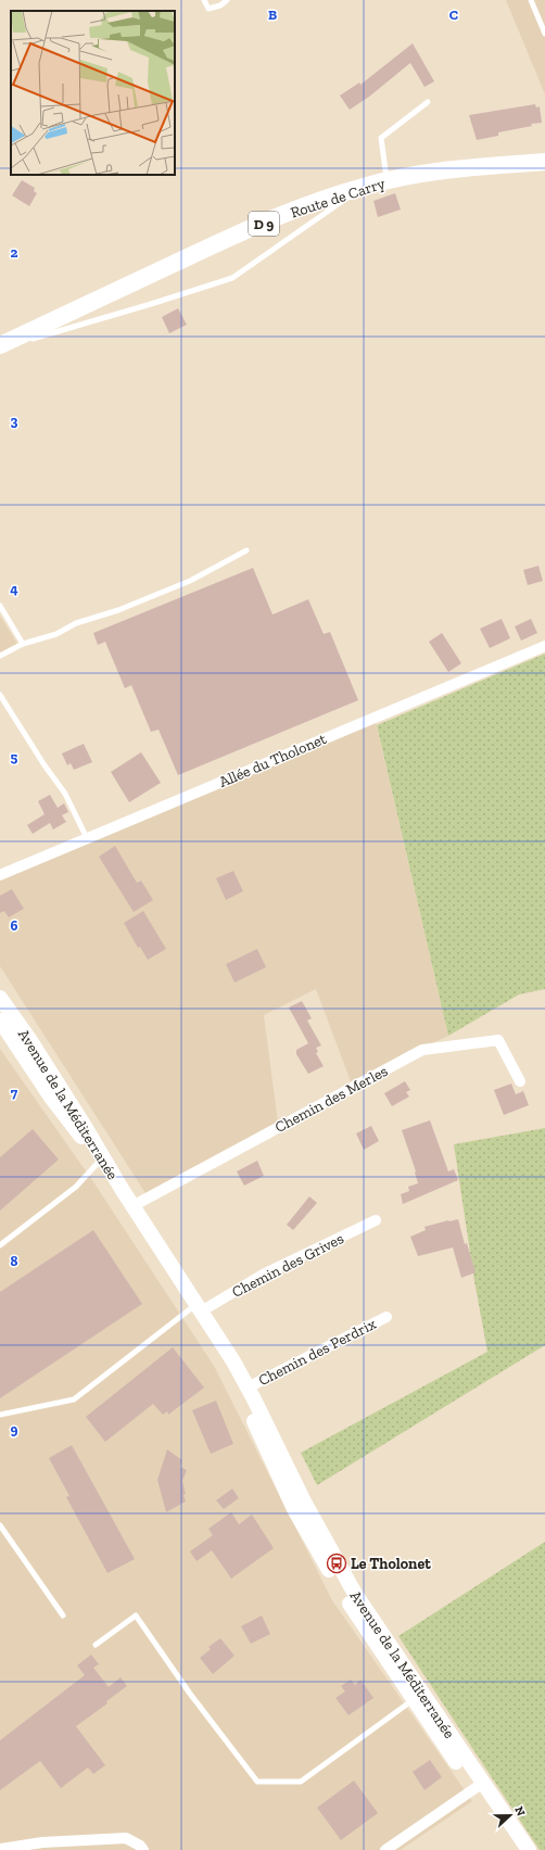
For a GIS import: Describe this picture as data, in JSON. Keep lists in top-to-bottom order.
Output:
{
  "streets": {
    "main road": ["Route de Carry", "D 9", "Avenue de la Méditerranée"],
    "street": [
      "Allée du Tholonet",
      "Chemin des Merles",
      "Chemin des Grives",
      "Chemin des Perdrix"
    ]
  },
  "crossings": [
    ["Chemin des Merles", "Avenue de la Méditerranée"],
    ["Avenue de la Méditerranée", "Chemin des Grives"],
    ["Avenue de la Méditerranée", "Chemin des Perdrix"]
  ],
  "places": {
    "bus stop": ["Le Tholonet"]
  },
  "north": "right",
  "grid": {
    "columns": ["B", "C"],
    "rows": [
      "2",
      "3",
      "4",
      "5",
      "6",
      "7",
      "8",
      "9"
    ]
  }
}
